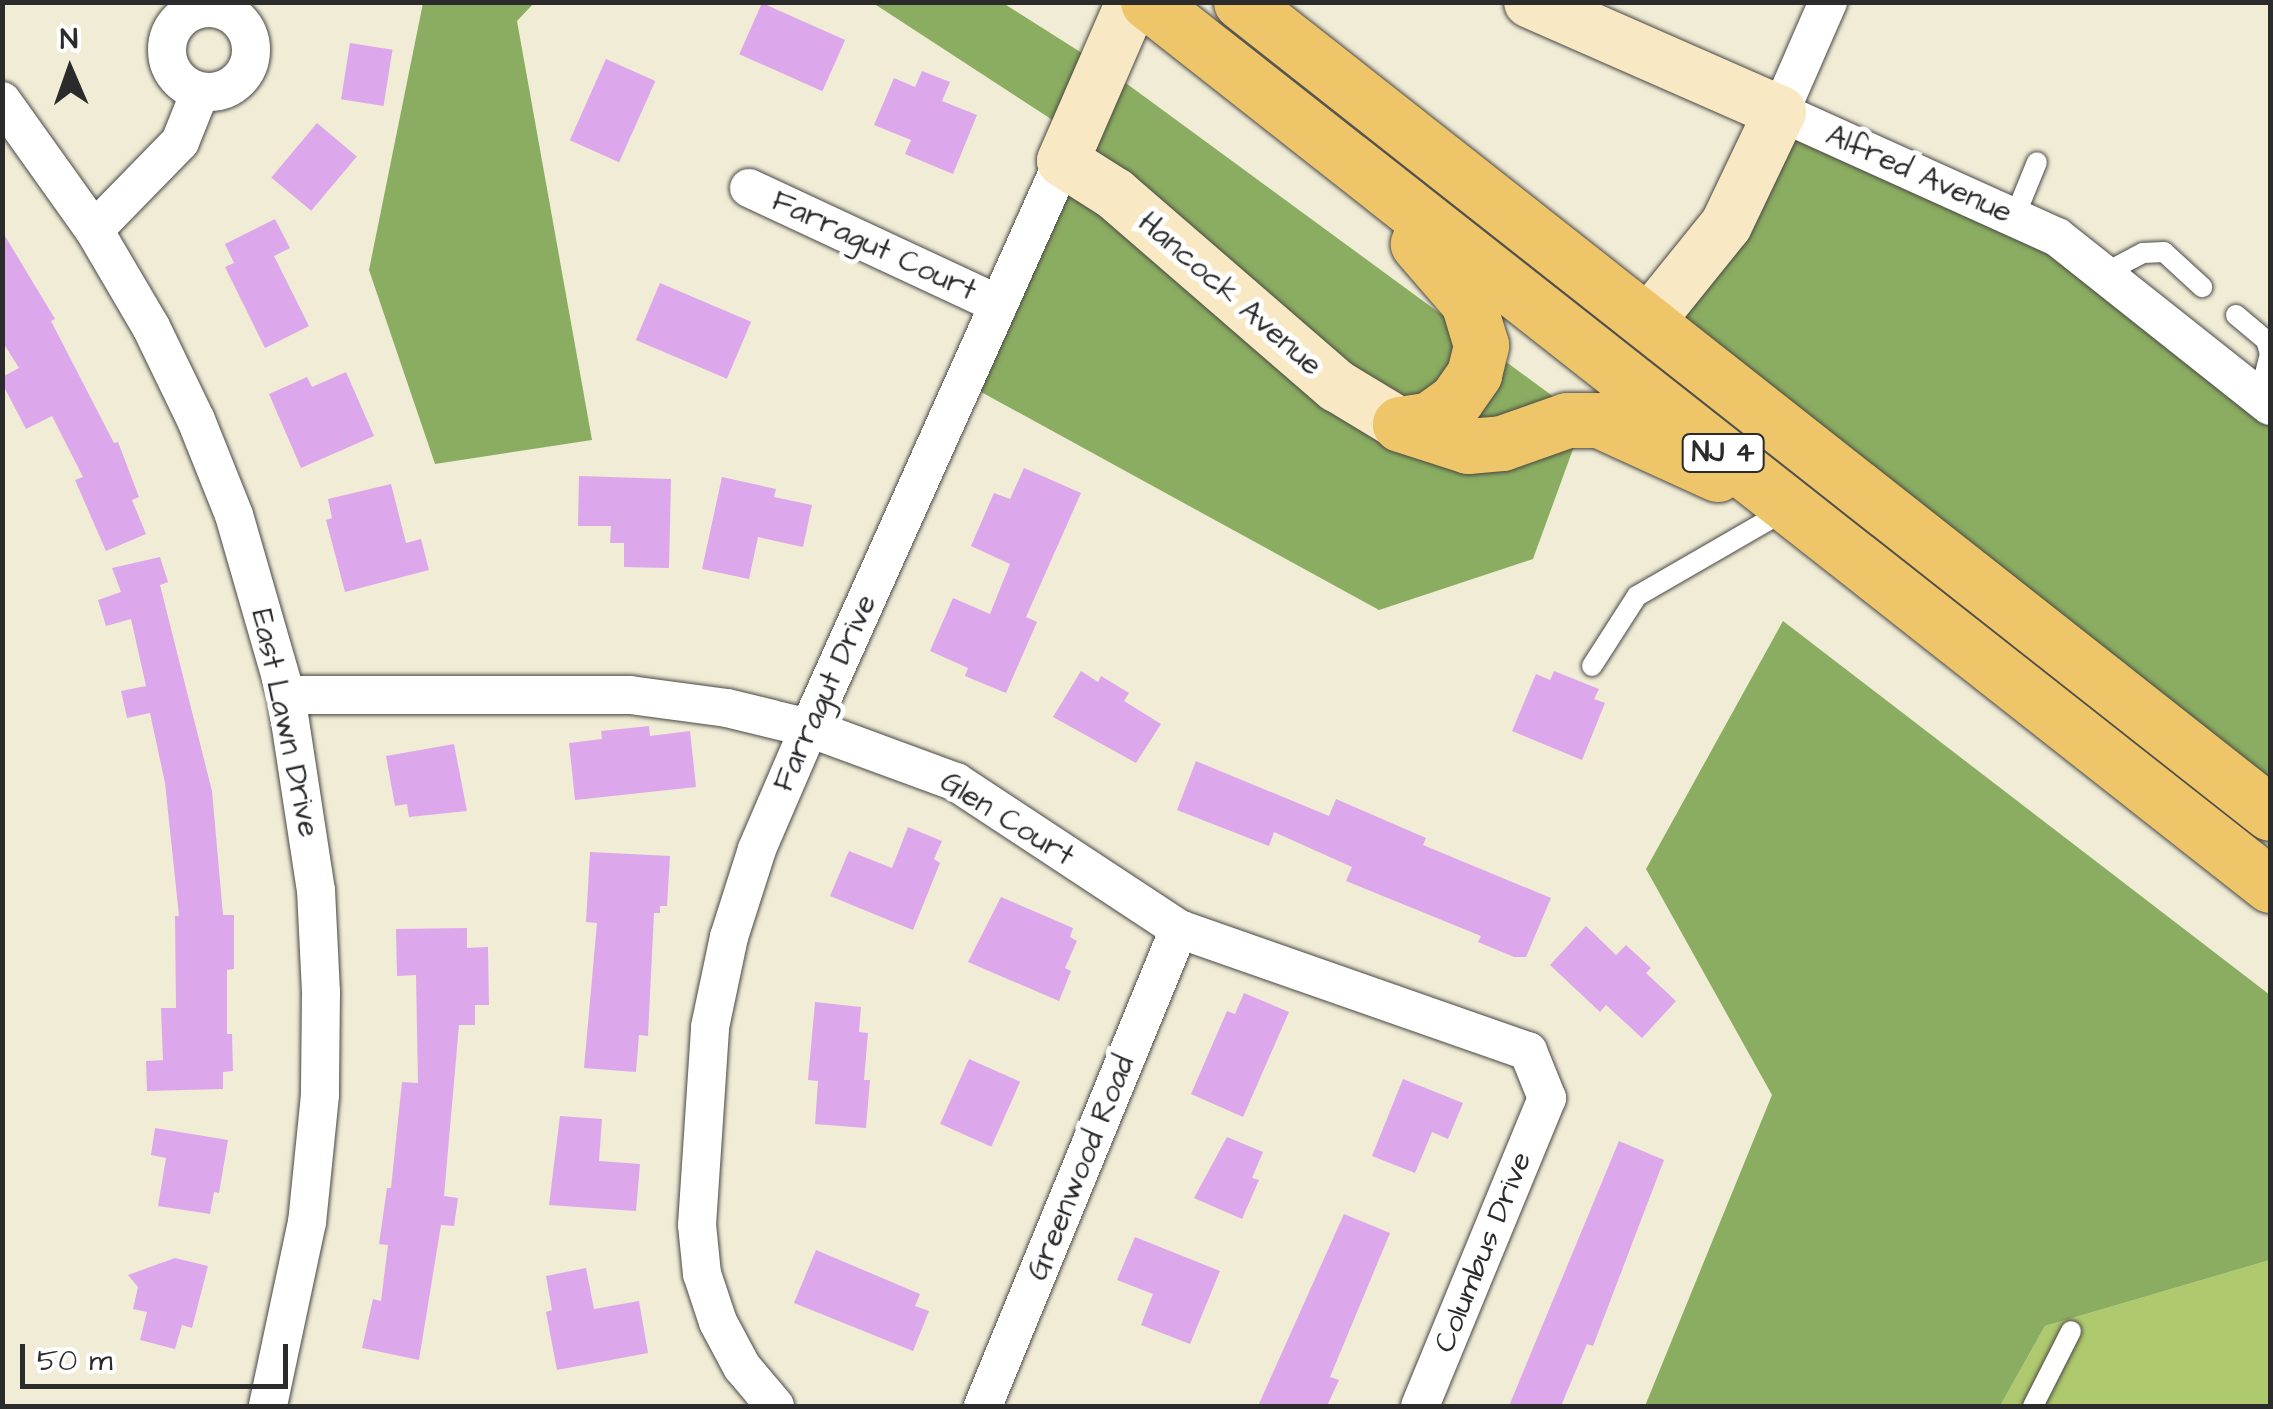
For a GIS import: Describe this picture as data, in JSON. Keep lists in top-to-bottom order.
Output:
{
  "streets": {
    "highway": ["NJ 4"],
    "street": [
      "Alfred Avenue",
      "Farragut Court",
      "Hancock Avenue",
      "Farragut Drive",
      "East Lawn Drive",
      "Glen Court",
      "Greenwood Road",
      "Columbus Drive"
    ]
  },
  "crossings": [
    ["Farragut Court", "Farragut Drive"],
    ["Hancock Avenue", "Farragut Drive"],
    ["NJ 4", "Farragut Drive"],
    ["Farragut Drive", "Glen Court"],
    ["East Lawn Drive", "Glen Court"],
    ["Glen Court", "Greenwood Road"],
    ["Glen Court", "Columbus Drive"]
  ],
  "scale_bar": "50 m",
  "north": "top"
}
